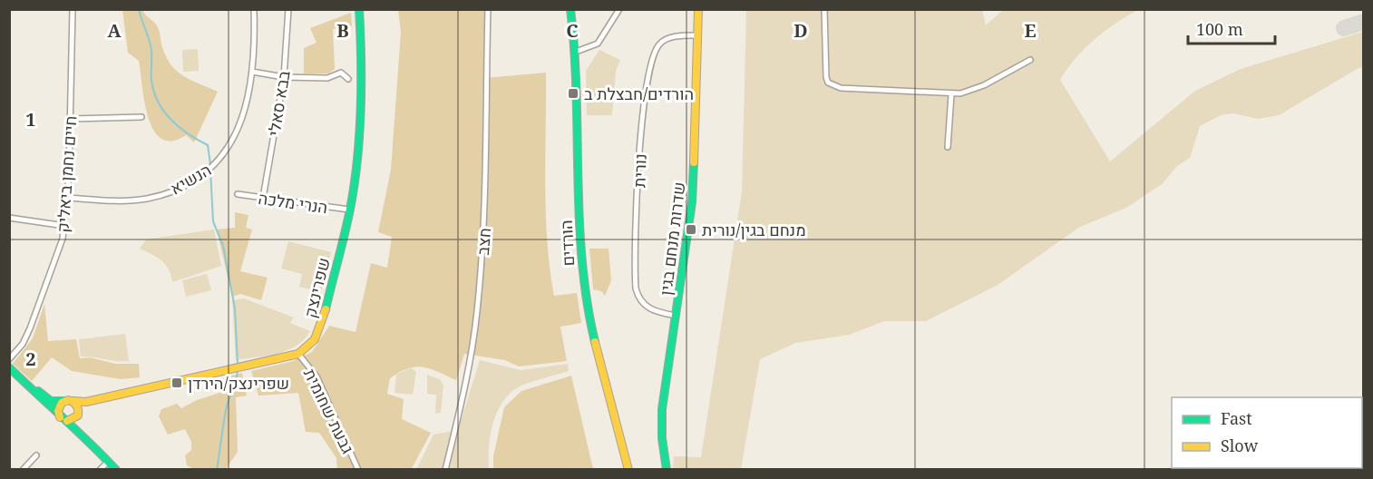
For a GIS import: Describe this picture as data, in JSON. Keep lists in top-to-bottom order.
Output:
{
  "streets": {
    "street": [
      "בבא סאלי",
      "נורית",
      "חיים נחמן ביאליק",
      "הנשיא",
      "הנרי מלכה",
      "שדרות מנחם בגין",
      "חצב",
      "הורדים",
      "שפרינצק",
      "גבעת שחומית"
    ]
  },
  "crossings": [
    ["בבא סאלי", "הנרי מלכה"],
    ["נורית", "שדרות מנחם בגין"],
    ["חיים נחמן ביאליק", "הנשיא"],
    ["הנרי מלכה", "שפרינצק"],
    ["שפרינצק", "גבעת שחומית"]
  ],
  "places": {
    "transit": ["הורדים/חבצלת ב", "מנחם בגין/נורית", "שפרינצק/הירדן"]
  },
  "legend": ["Fast", "Slow"],
  "scale_bar": "100 m",
  "grid": {
    "columns": [
      "A",
      "B",
      "C",
      "D",
      "E"
    ],
    "rows": ["1", "2"]
  }
}
